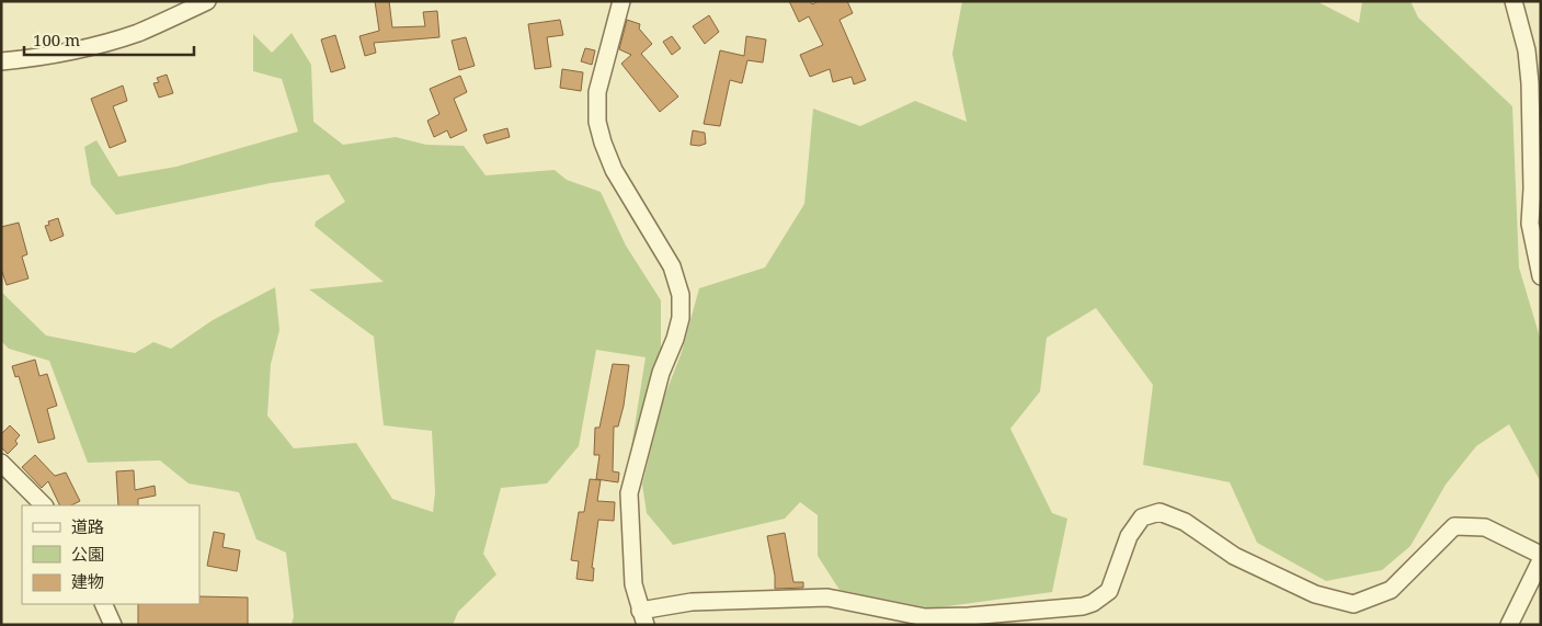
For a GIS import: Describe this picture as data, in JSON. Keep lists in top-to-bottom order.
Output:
{
  "legend": ["道路", "公園", "建物"],
  "scale_bar": "100 m"
}
